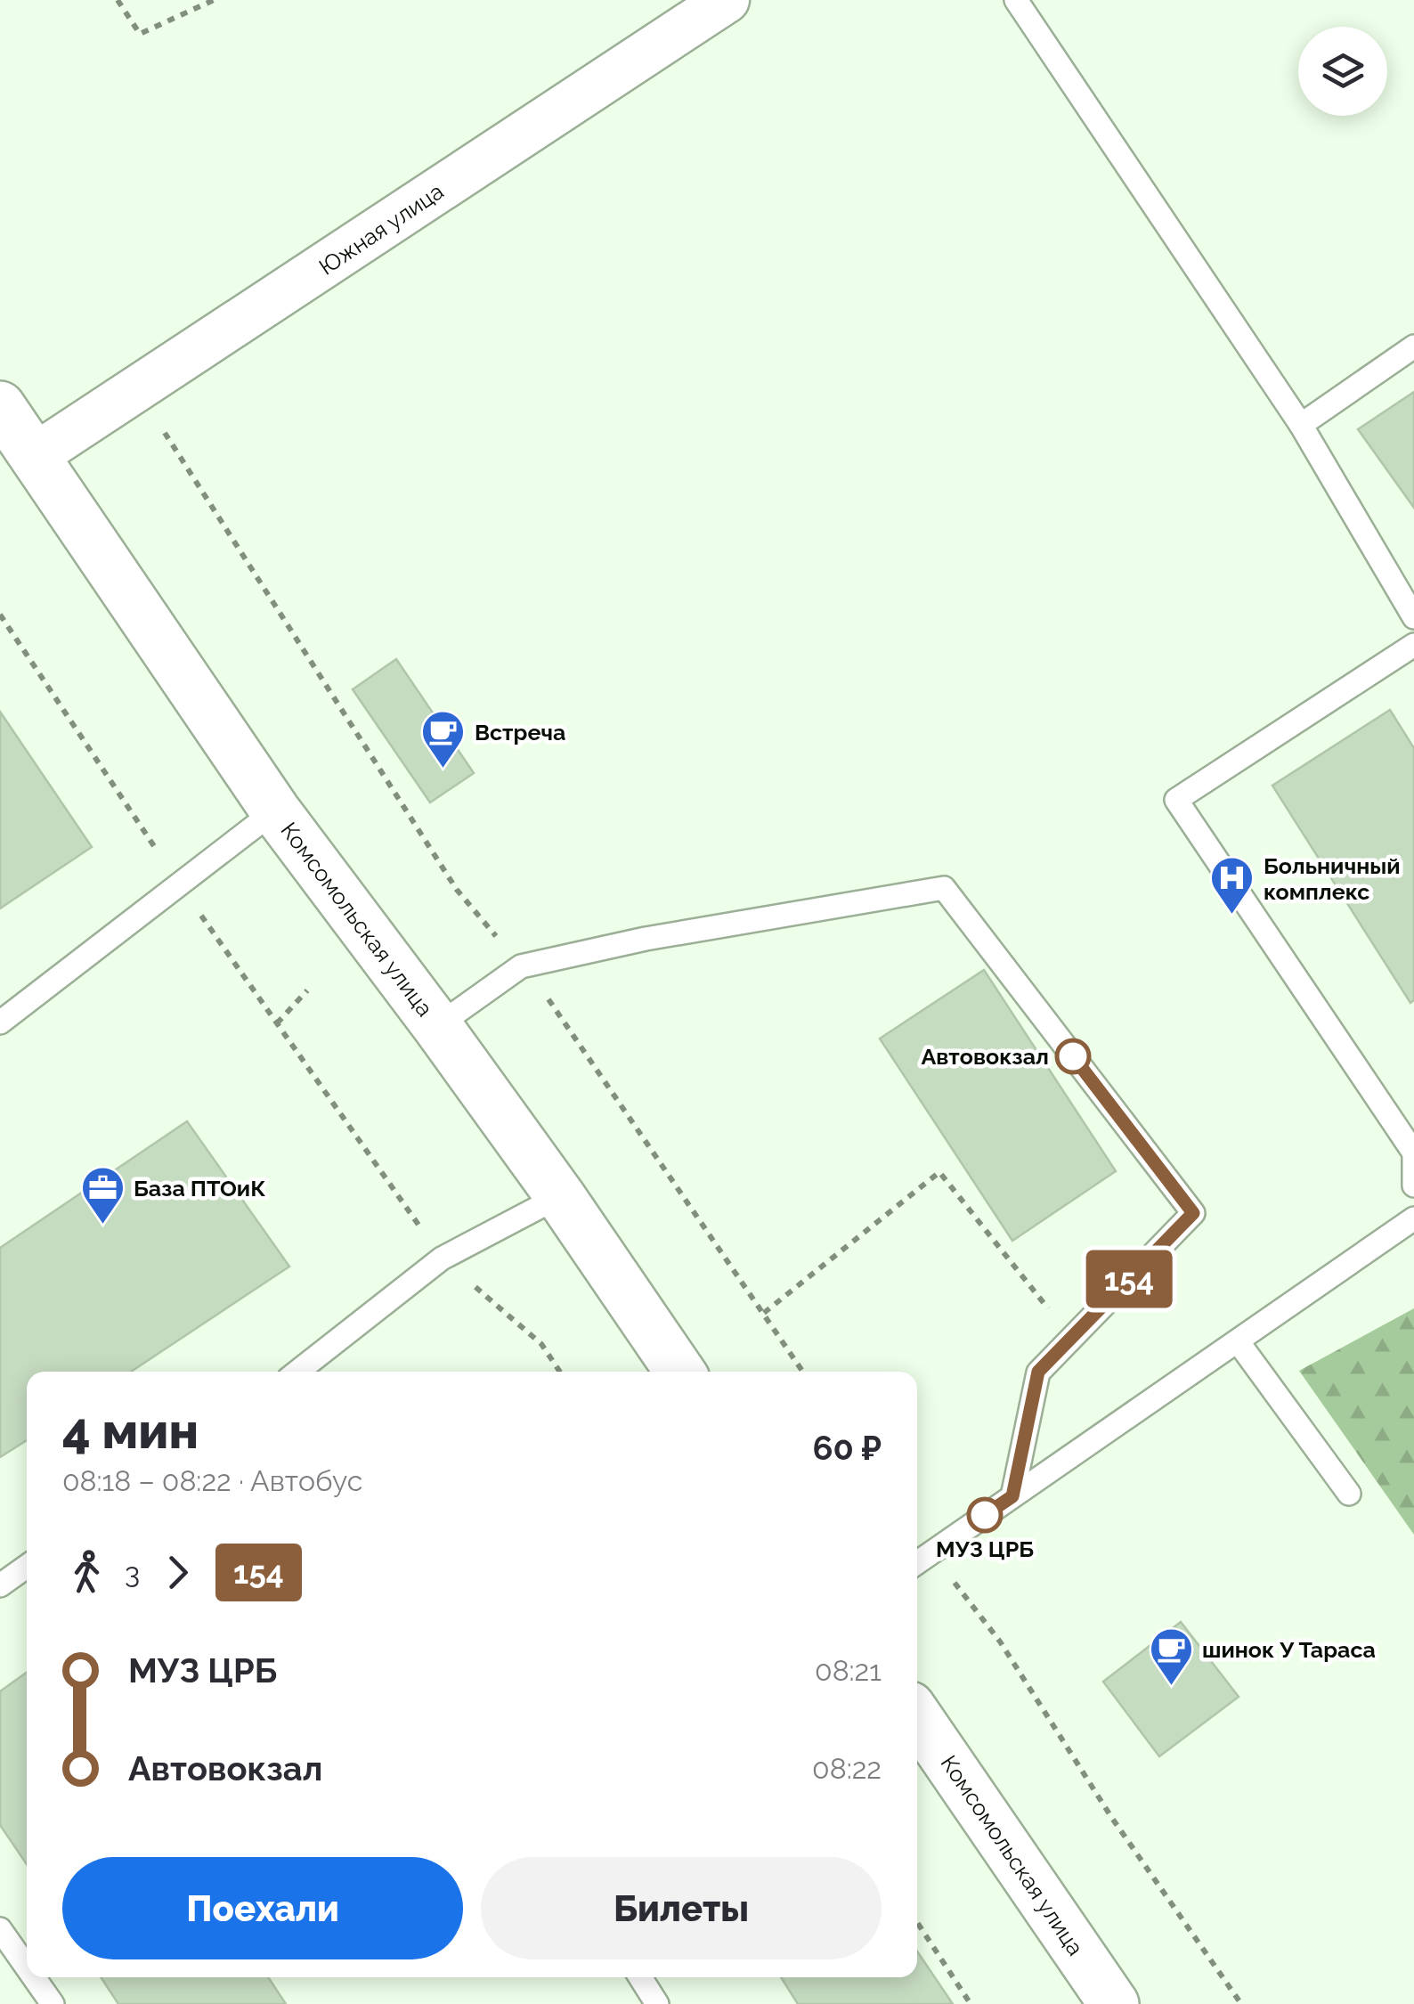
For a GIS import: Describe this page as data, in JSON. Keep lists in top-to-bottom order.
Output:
{
  "streets": {
    "street": ["Южная улица", "Комсомольская улица"]
  },
  "crossings": [
    ["Южная улица", "Комсомольская улица"]
  ],
  "places": {
    "cafe": ["Встреча", "шинок У Тараса"],
    "hospital": ["Больничный комплекс"],
    "other": ["Автовокзал", "МУЗ ЦРБ"],
    "office": ["База ПТОиК"]
  },
  "lines": ["bus line 154"],
  "page": {
    "on_map": "154",
    "heading": ["4 мин", "08:18 – 08:22 · Автобус", "60 ₽"],
    "legs": ["3", "154"],
    "list": [
      {
        "name": "МУЗ ЦРБ",
        "value": "08:21"
      },
      {
        "name": "Автовокзал",
        "value": "08:22"
      }
    ],
    "buttons": ["Поехали", "Билеты"]
  }
}
